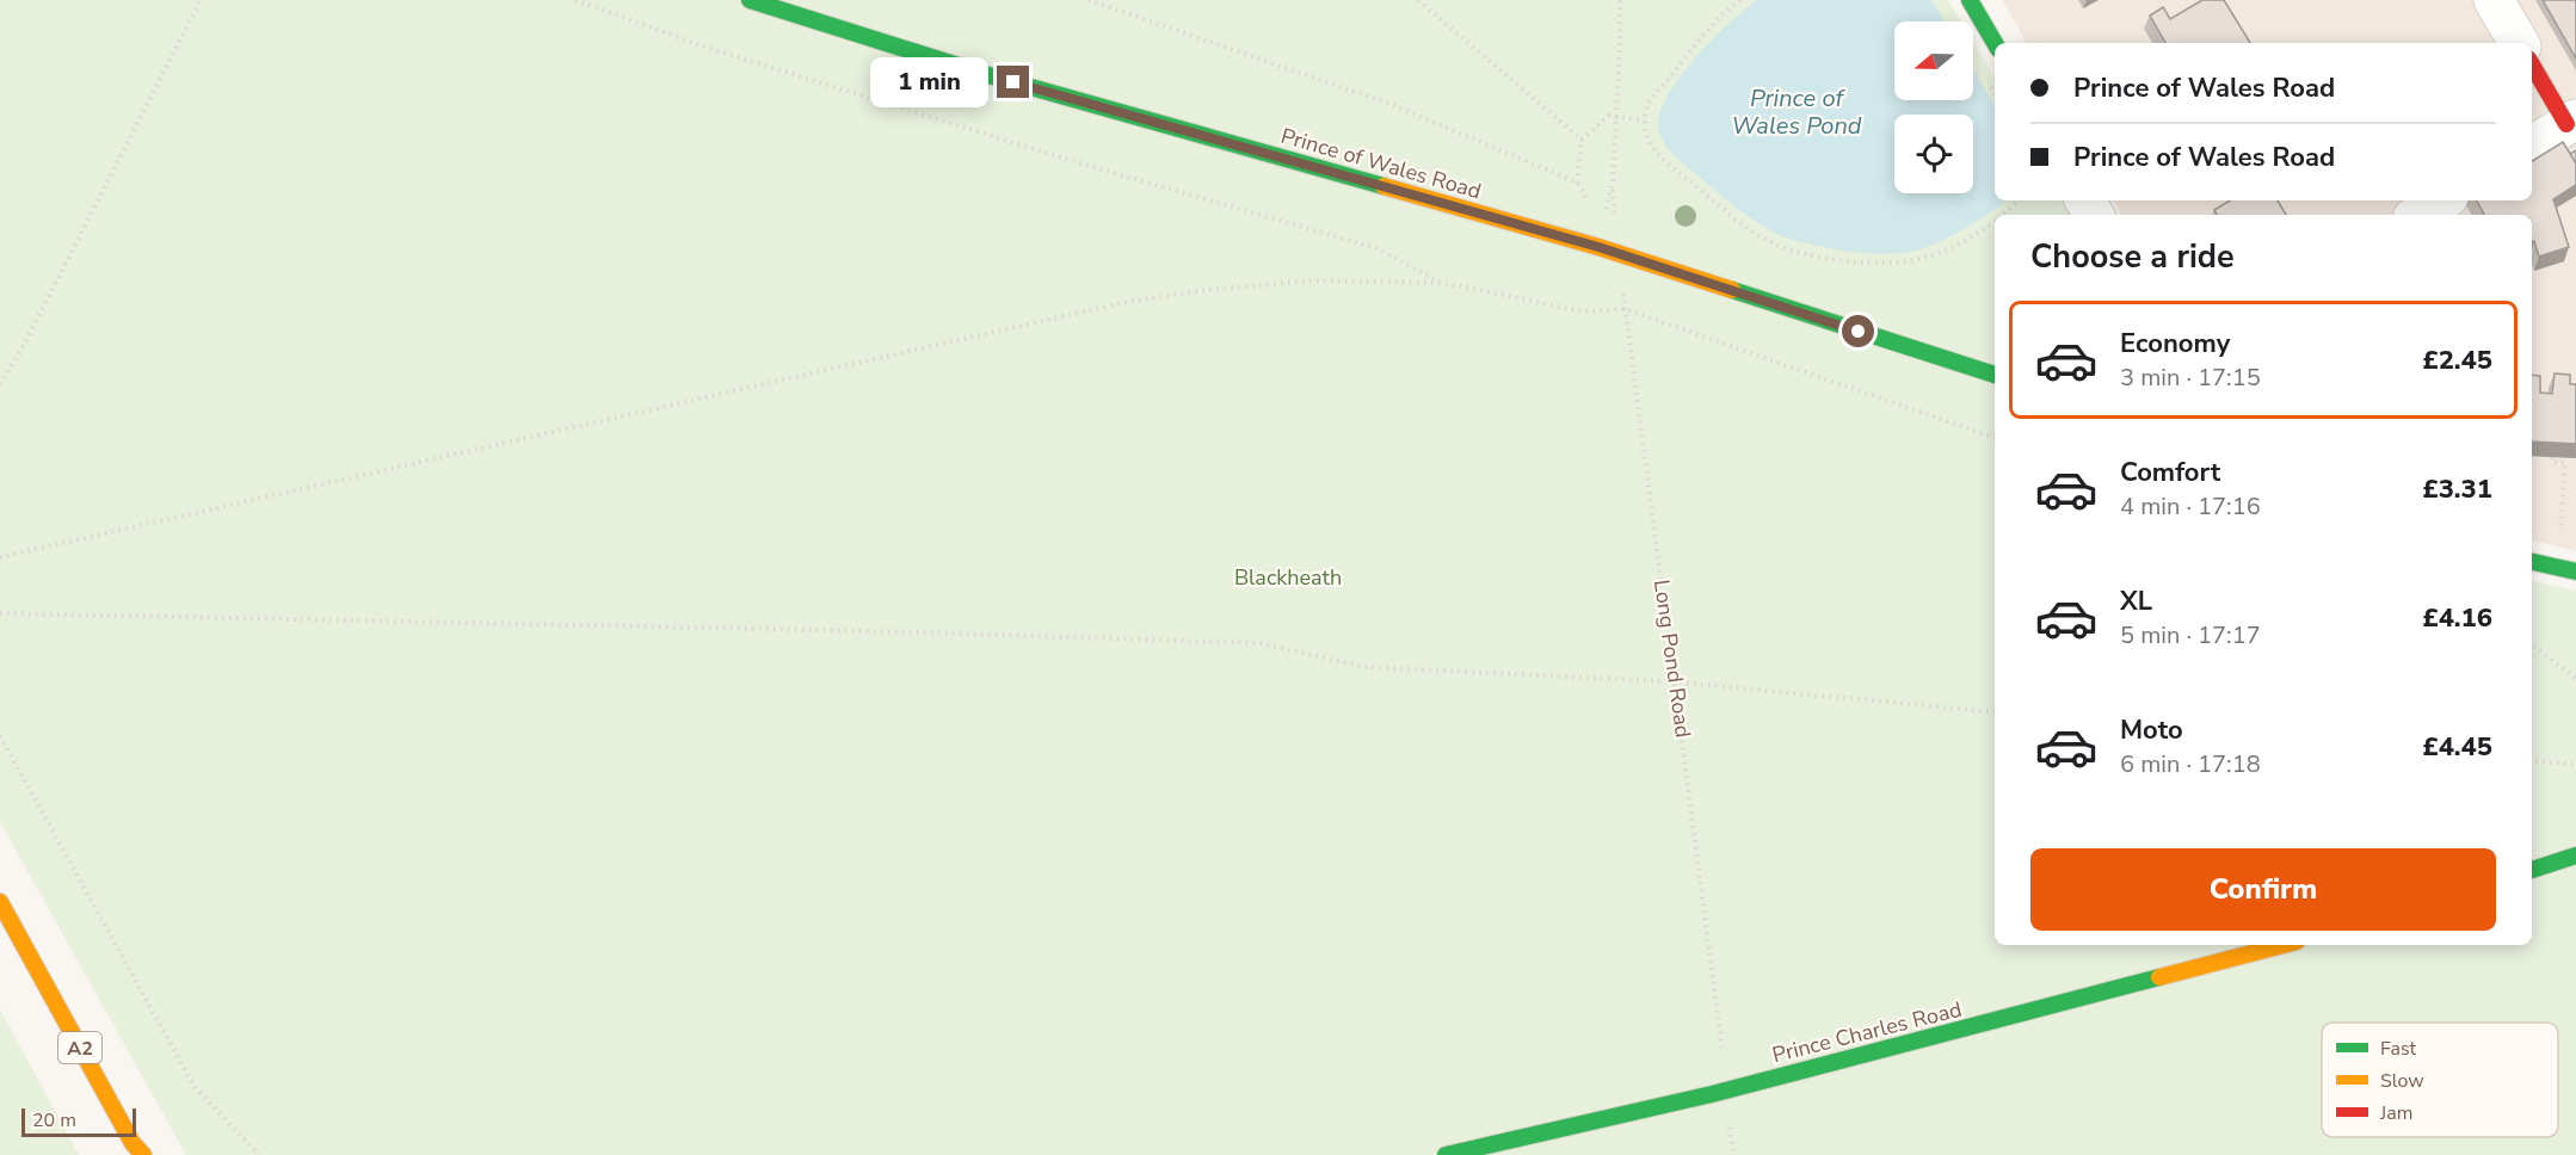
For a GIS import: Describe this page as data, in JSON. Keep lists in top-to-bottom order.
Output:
{
  "streets": {
    "main road": ["Prince of Wales Road", "Prince Charles Road", "A2"],
    "path": ["Long Pond Road"]
  },
  "water": ["Prince of Wales Pond"],
  "parks": ["Blackheath"],
  "legend": ["Fast", "Slow", "Jam"],
  "scale_bar": "20 m",
  "north": "left",
  "page": {
    "banner": ["Prince of Wales Road", "Prince of Wales Road"],
    "bubble": "1 min",
    "heading": "Choose a ride",
    "list": [
      {
        "name": "Economy",
        "note": "3 min · 17:15",
        "value": "£2.45"
      },
      {
        "name": "Comfort",
        "note": "4 min · 17:16",
        "value": "£3.31"
      },
      {
        "name": "XL",
        "note": "5 min · 17:17",
        "value": "£4.16"
      },
      {
        "name": "Moto",
        "note": "6 min · 17:18",
        "value": "£4.45"
      }
    ],
    "buttons": "Confirm",
    "scale": "20 m"
  }
}
